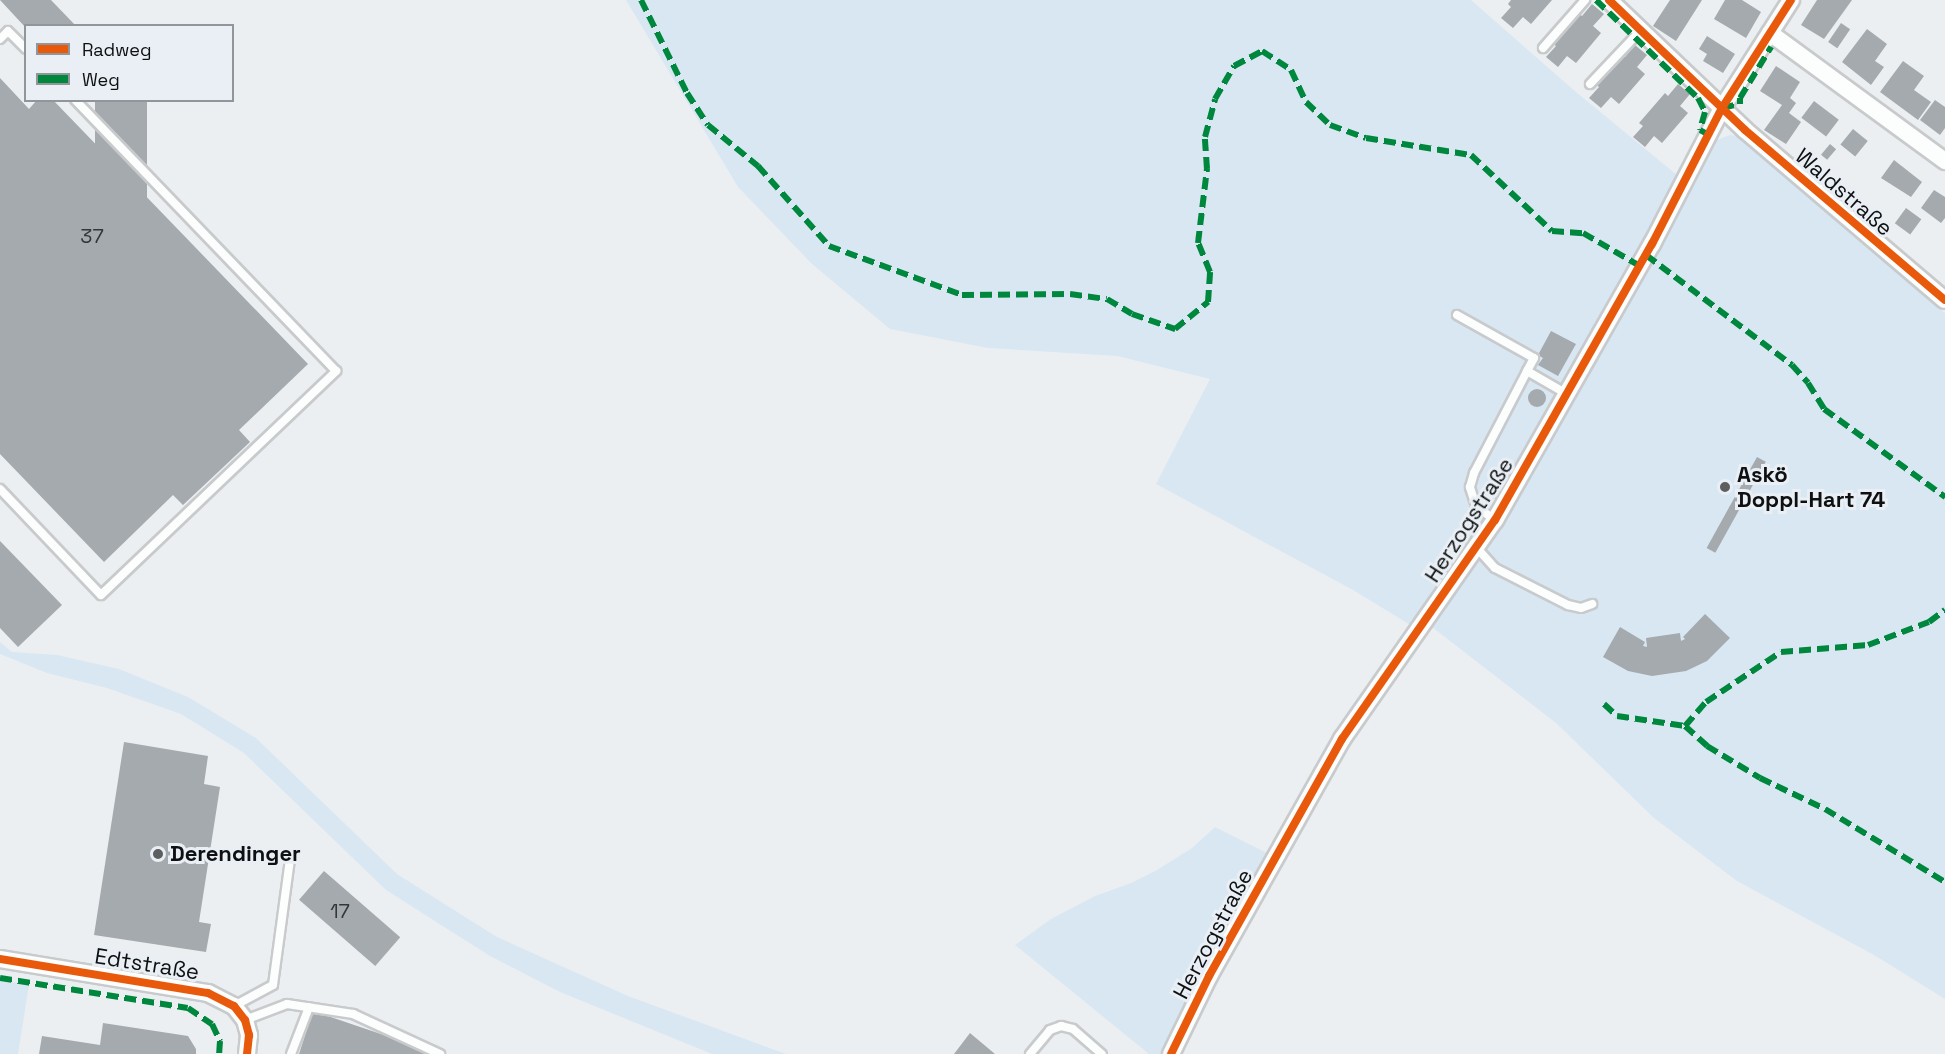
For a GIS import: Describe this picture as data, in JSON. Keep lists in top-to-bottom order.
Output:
{
  "streets": {
    "street": ["Waldstraße", "Herzogstraße", "Edtstraße"]
  },
  "crossings": [
    ["Waldstraße", "Herzogstraße"]
  ],
  "places": ["Askö Doppl-Hart 74", "Derendinger"],
  "house_numbers": ["37", "17"],
  "legend": ["Radweg", "Weg"]
}
